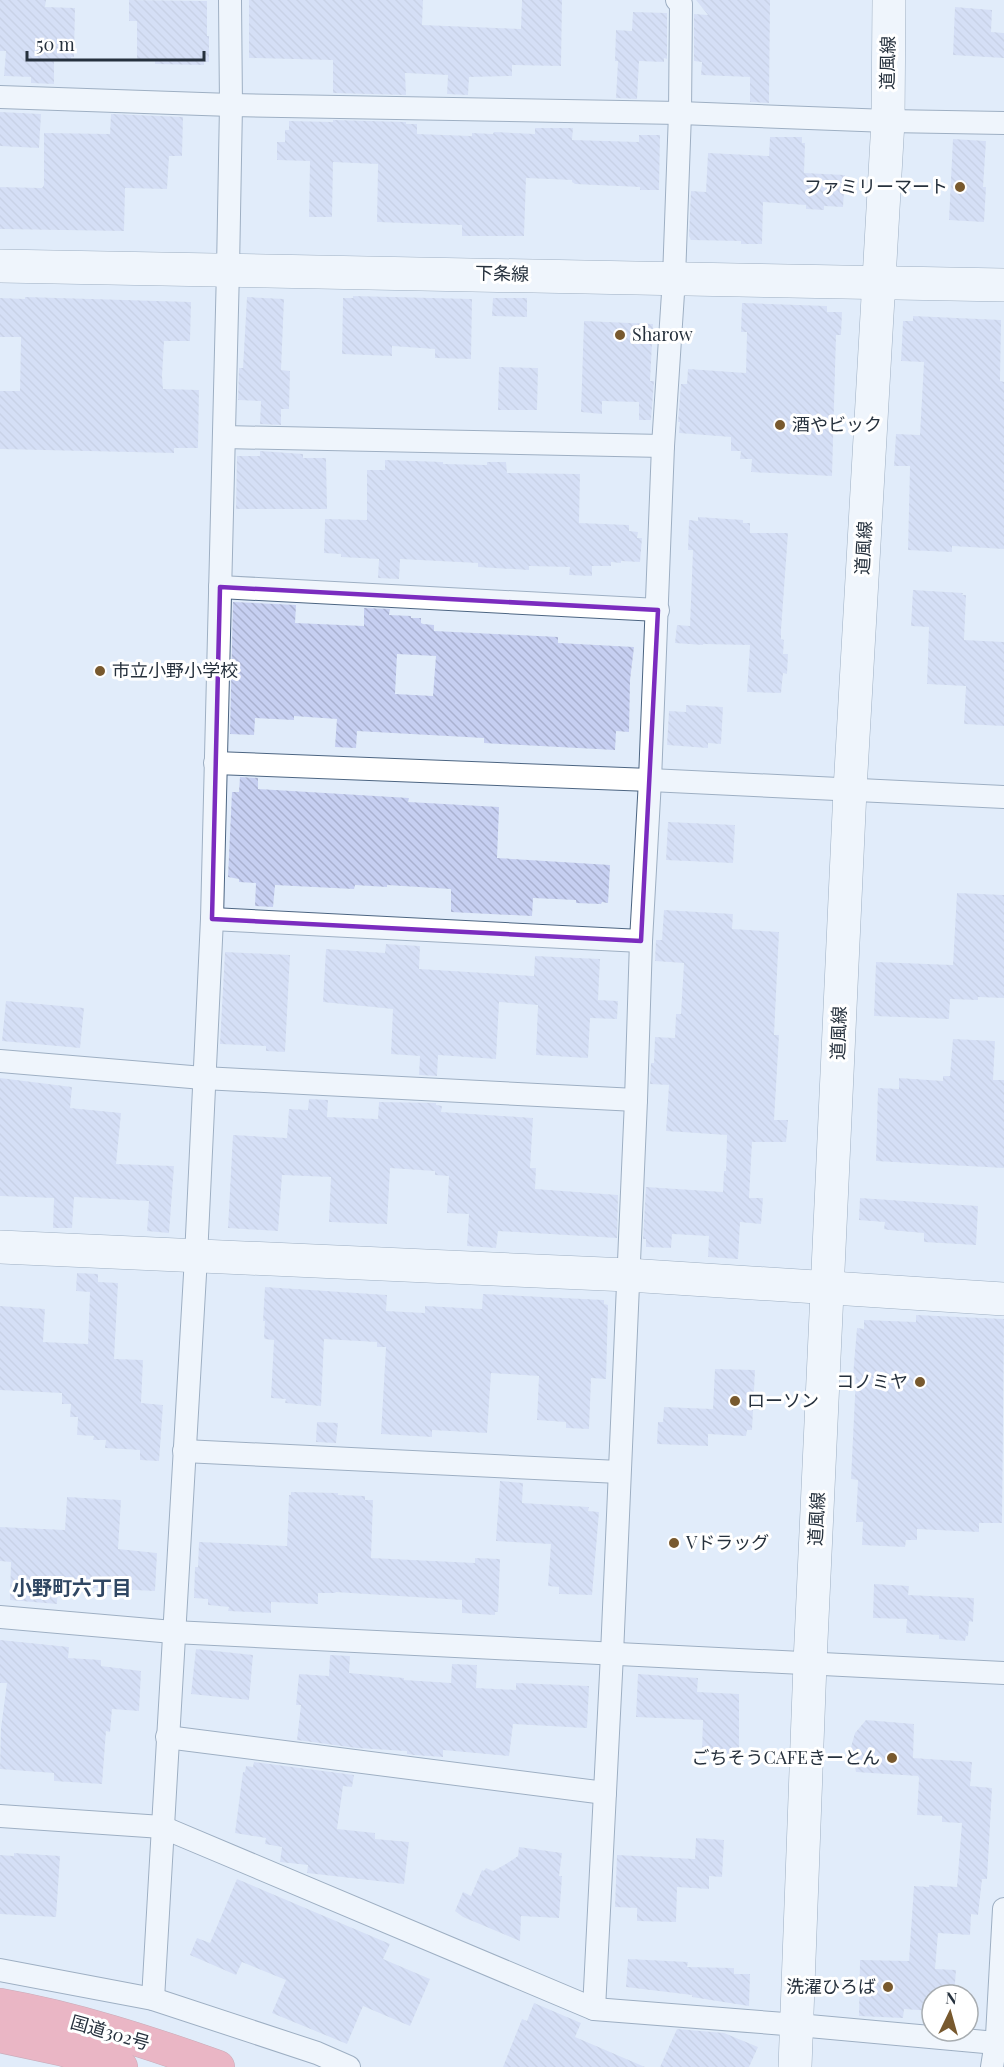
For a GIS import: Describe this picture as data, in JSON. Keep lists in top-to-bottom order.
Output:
{
  "streets": {
    "highway": ["国道302号"],
    "street": ["道風線", "下条線"]
  },
  "crossings": [
    ["道風線", "下条線"]
  ],
  "districts": ["小野町六丁目"],
  "places": [
    "ファミリーマート",
    "Sharow",
    "酒やビック",
    "市立小野小学校",
    "コノミヤ",
    "ローソン",
    "Vドラッグ",
    "ごちそうCAFEきーとん",
    "洗濯ひろば"
  ],
  "scale_bar": "50 m",
  "north": "top"
}
